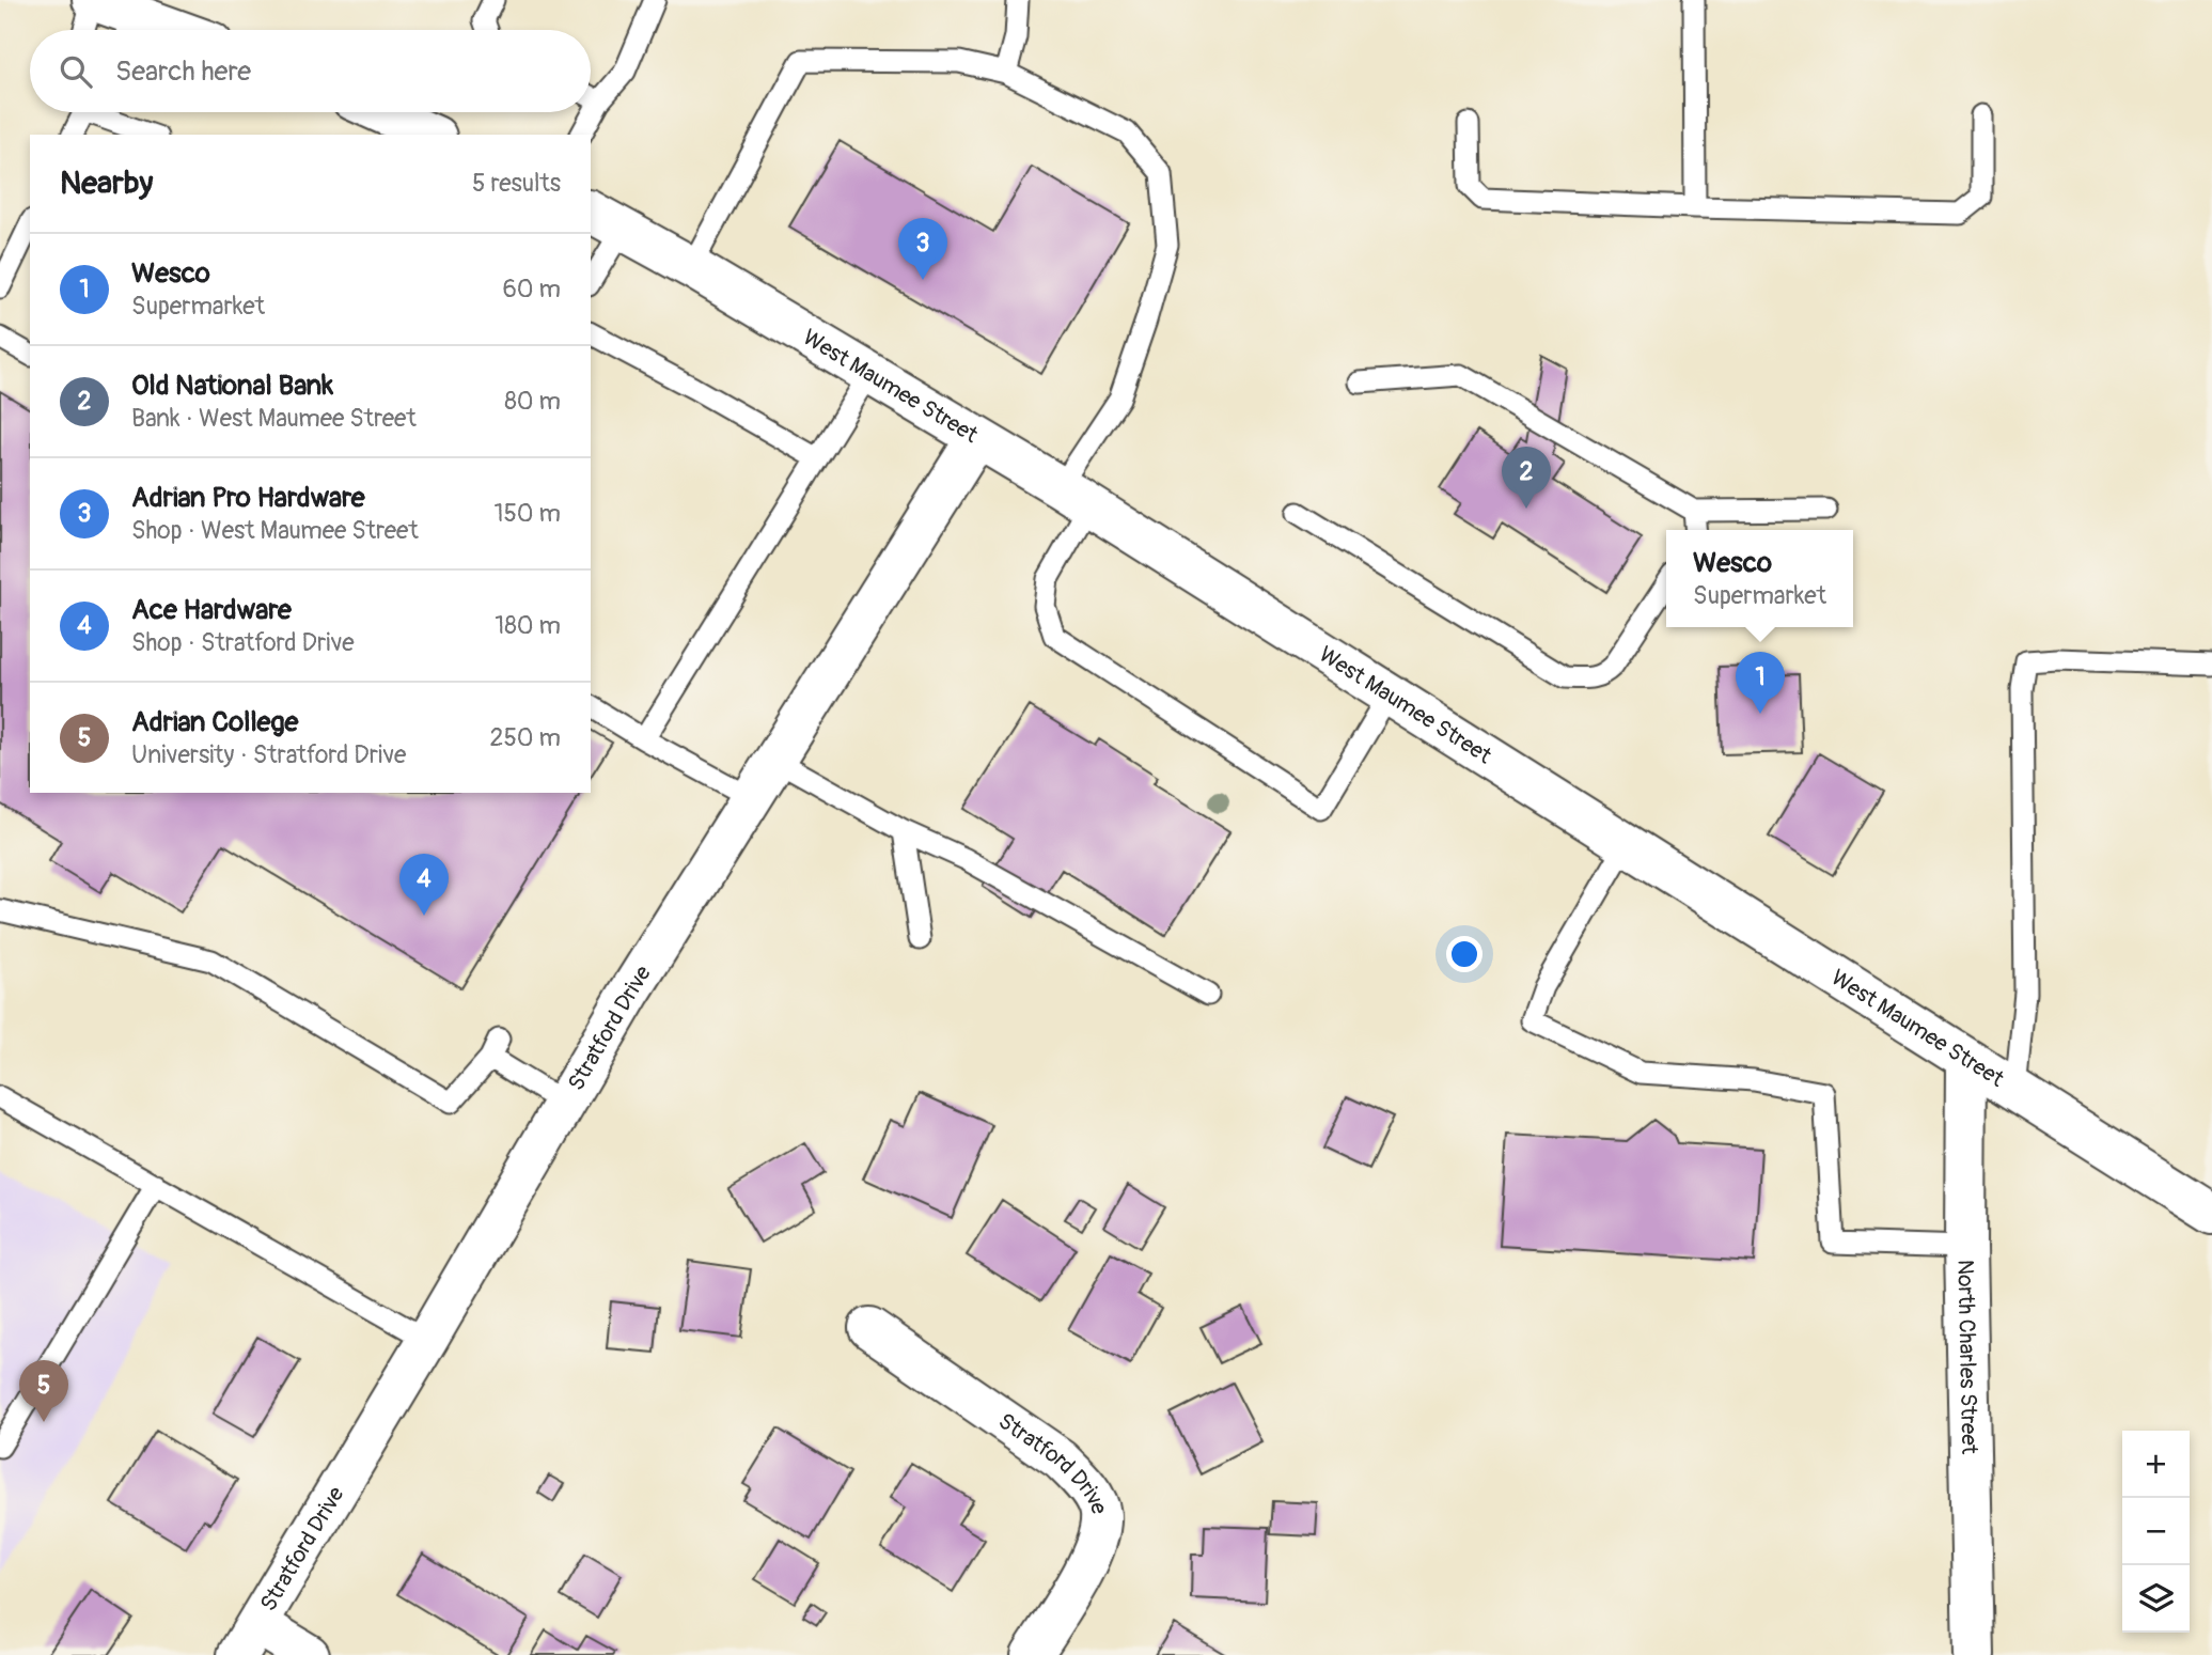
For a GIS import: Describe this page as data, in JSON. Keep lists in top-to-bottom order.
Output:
{
  "streets": {
    "street": ["West Maumee Street", "Stratford Drive", "North Charles Street"]
  },
  "crossings": [
    ["West Maumee Street", "Stratford Drive"],
    ["West Maumee Street", "North Charles Street"]
  ],
  "page": {
    "search": "Search here",
    "heading": ["Nearby", "5 results"],
    "pins": [
      "3",
      "2",
      "1",
      "4",
      "5"
    ],
    "list": [
      {
        "mark": "1",
        "name": "Wesco",
        "note": "Supermarket",
        "value": "60 m"
      },
      {
        "mark": "2",
        "name": "Old National Bank",
        "note": "Bank · West Maumee Street",
        "value": "80 m"
      },
      {
        "mark": "3",
        "name": "Adrian Pro Hardware",
        "note": "Shop · West Maumee Street",
        "value": "150 m"
      },
      {
        "mark": "4",
        "name": "Ace Hardware",
        "note": "Shop · Stratford Drive",
        "value": "180 m"
      },
      {
        "mark": "5",
        "name": "Adrian College",
        "note": "University · Stratford Drive",
        "value": "250 m"
      }
    ],
    "popup": ["Wesco", "Supermarket"],
    "map_buttons": ["+", "−"]
  }
}
